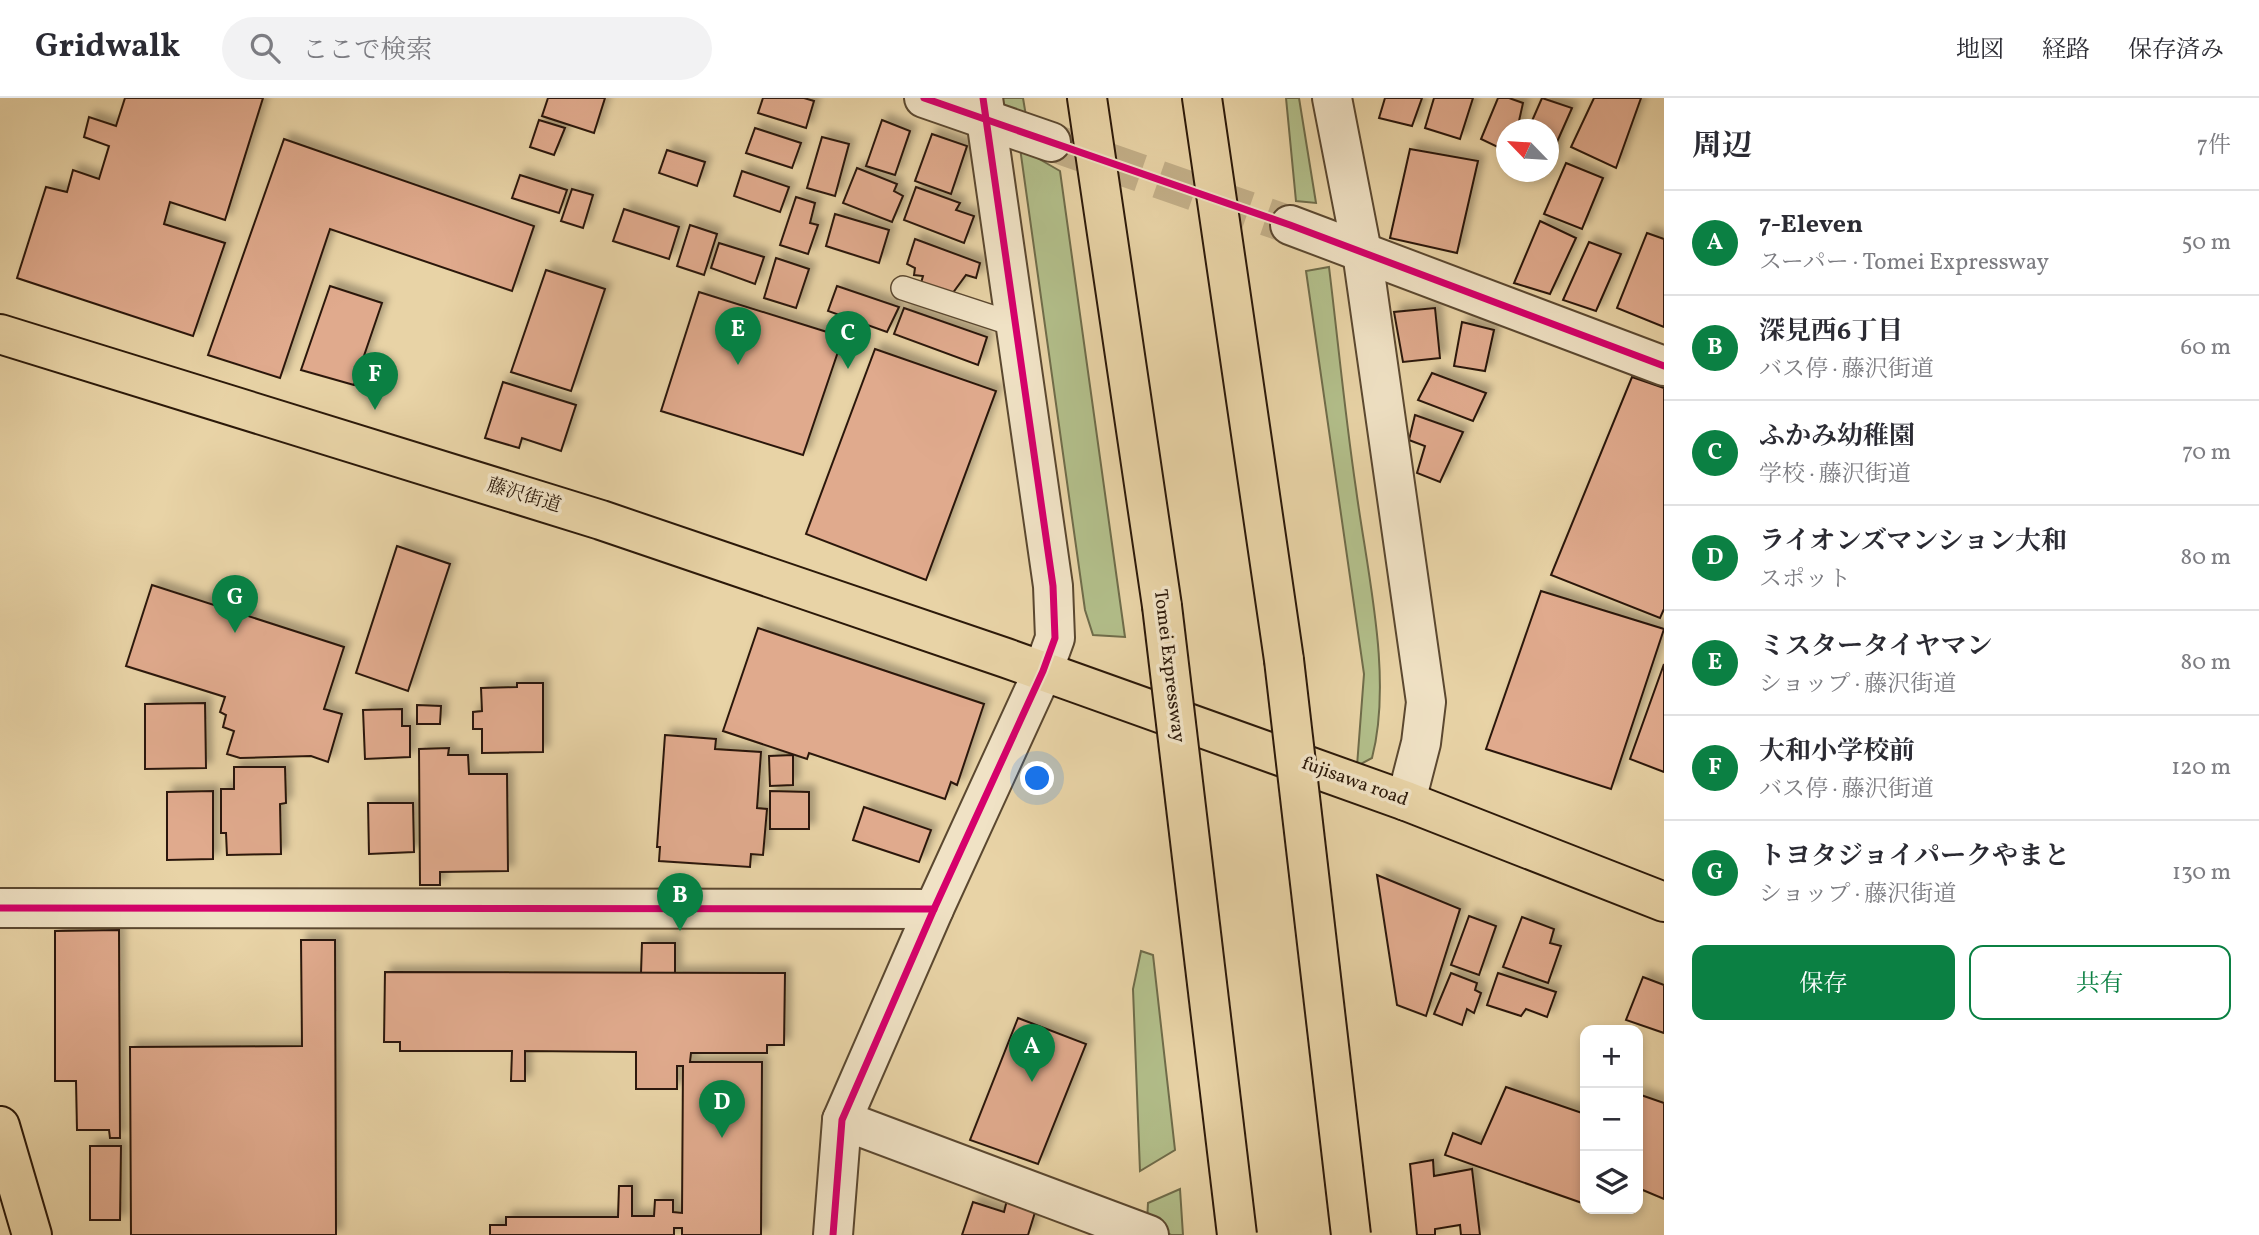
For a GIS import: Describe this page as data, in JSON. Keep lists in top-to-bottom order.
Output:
{
  "streets": {
    "highway": ["藤沢街道", "Tomei Expressway", "fujisawa road"]
  },
  "crossings": [
    ["藤沢街道", "fujisawa road"]
  ],
  "north": "top left",
  "page": {
    "header": "Gridwalk",
    "search": "ここで検索",
    "nav": ["地図", "経路", "保存済み"],
    "heading": ["周辺", "7件"],
    "list": [
      {
        "mark": "A",
        "name": "7-Eleven",
        "note": "スーパー · Tomei Expressway",
        "value": "50 m"
      },
      {
        "mark": "B",
        "name": "深見西6丁目",
        "note": "バス停 · 藤沢街道",
        "value": "60 m"
      },
      {
        "mark": "C",
        "name": "ふかみ幼稚園",
        "note": "学校 · 藤沢街道",
        "value": "70 m"
      },
      {
        "mark": "D",
        "name": "ライオンズマンション大和",
        "note": "スポット",
        "value": "80 m"
      },
      {
        "mark": "E",
        "name": "ミスタータイヤマン",
        "note": "ショップ · 藤沢街道",
        "value": "80 m"
      },
      {
        "mark": "F",
        "name": "大和小学校前",
        "note": "バス停 · 藤沢街道",
        "value": "120 m"
      },
      {
        "mark": "G",
        "name": "トヨタジョイパークやまと",
        "note": "ショップ · 藤沢街道",
        "value": "130 m"
      }
    ],
    "pins": [
      "E",
      "C",
      "F",
      "G",
      "B",
      "A",
      "D"
    ],
    "buttons": ["保存", "共有"],
    "map_buttons": ["+", "−"]
  }
}
